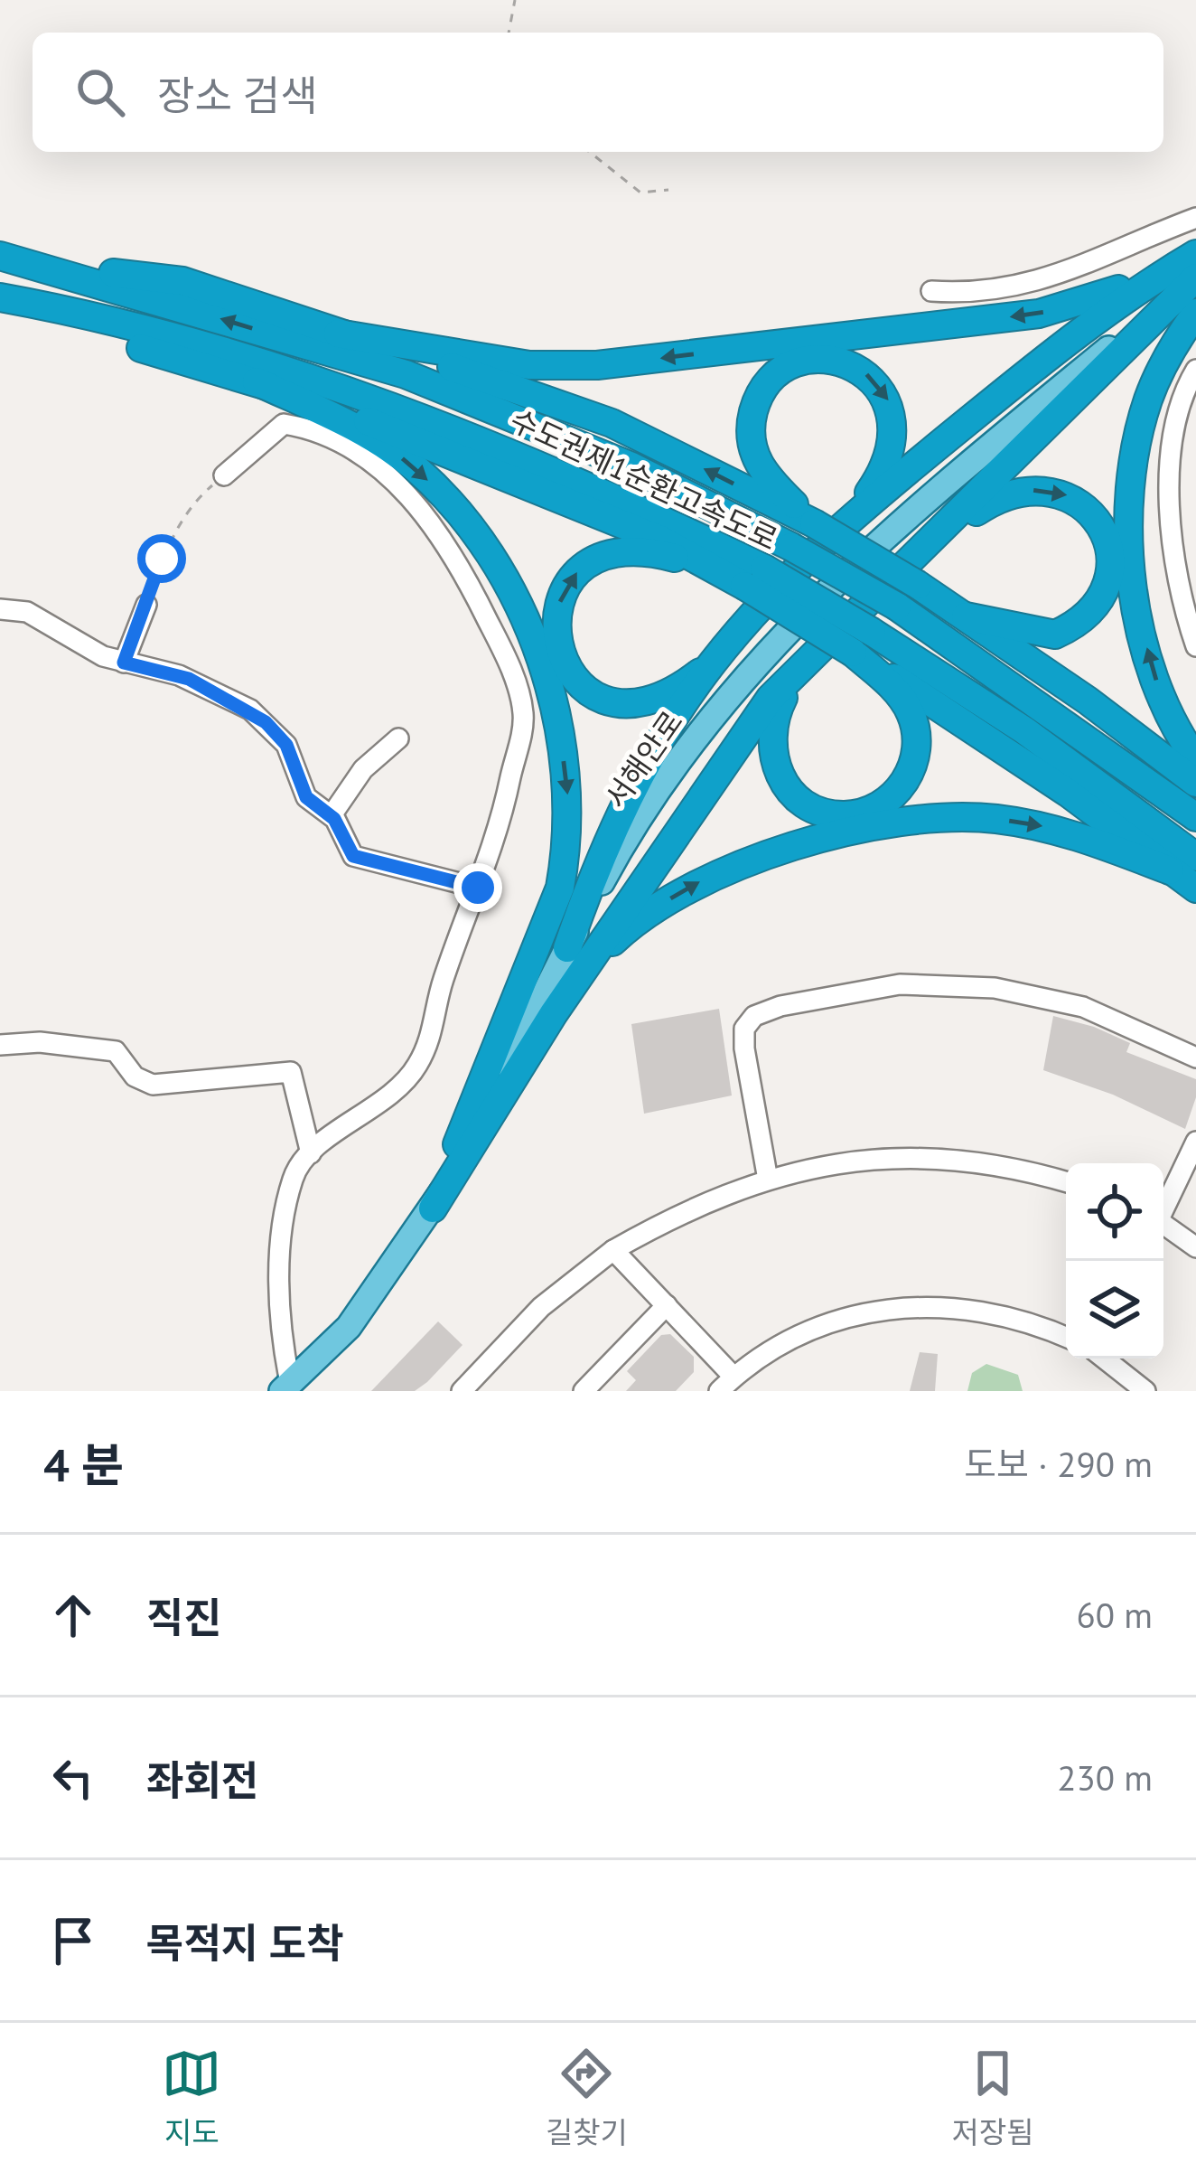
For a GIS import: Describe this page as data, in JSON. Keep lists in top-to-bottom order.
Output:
{
  "streets": {
    "highway": ["수도권제1순환고속도로"],
    "main road": ["서해안로"]
  },
  "page": {
    "search": "장소 검색",
    "heading": ["4 분", "도보 · 290 m"],
    "list": [
      ["직진", "60 m"],
      ["좌회전", "230 m"],
      "목적지 도착"
    ],
    "nav": ["지도", "길찾기", "저장됨"]
  }
}
